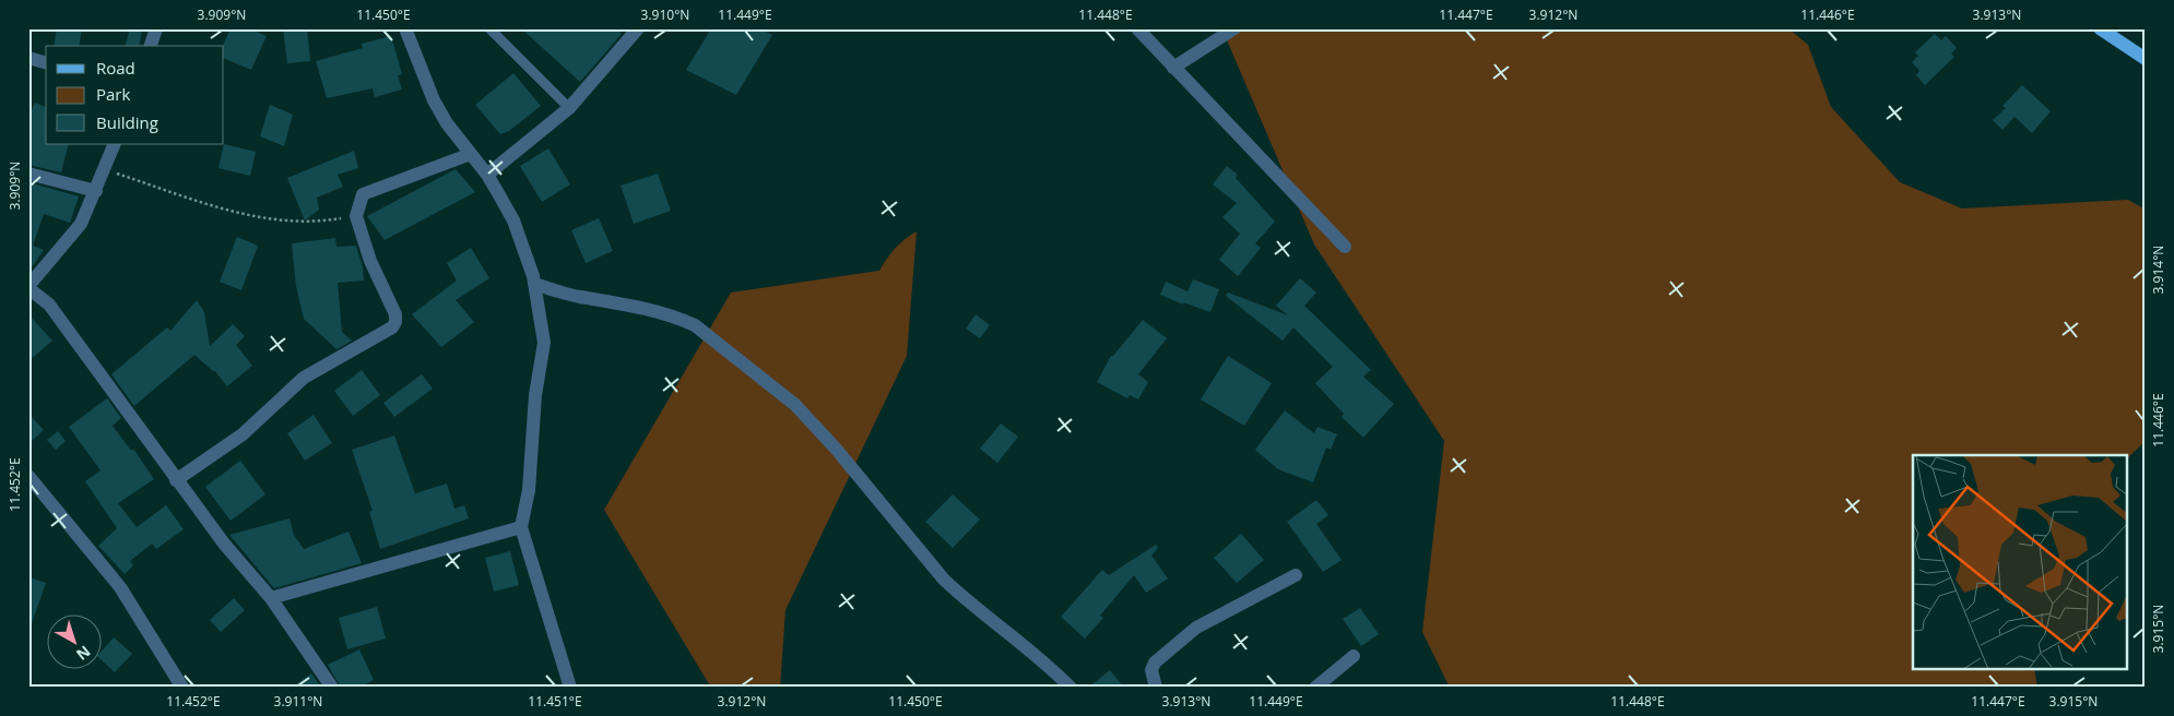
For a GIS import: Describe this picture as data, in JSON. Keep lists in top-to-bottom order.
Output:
{
  "legend": ["Road", "Park", "Building"],
  "north": "bottom right",
  "coordinates": [
    "3.909°N",
    "11.450°E",
    "3.910°N",
    "11.449°E",
    "11.448°E",
    "11.447°E",
    "3.912°N",
    "11.446°E",
    "3.913°N",
    "3.914°N",
    "11.452°E",
    "3.915°N",
    "3.911°N",
    "11.451°E"
  ]
}
